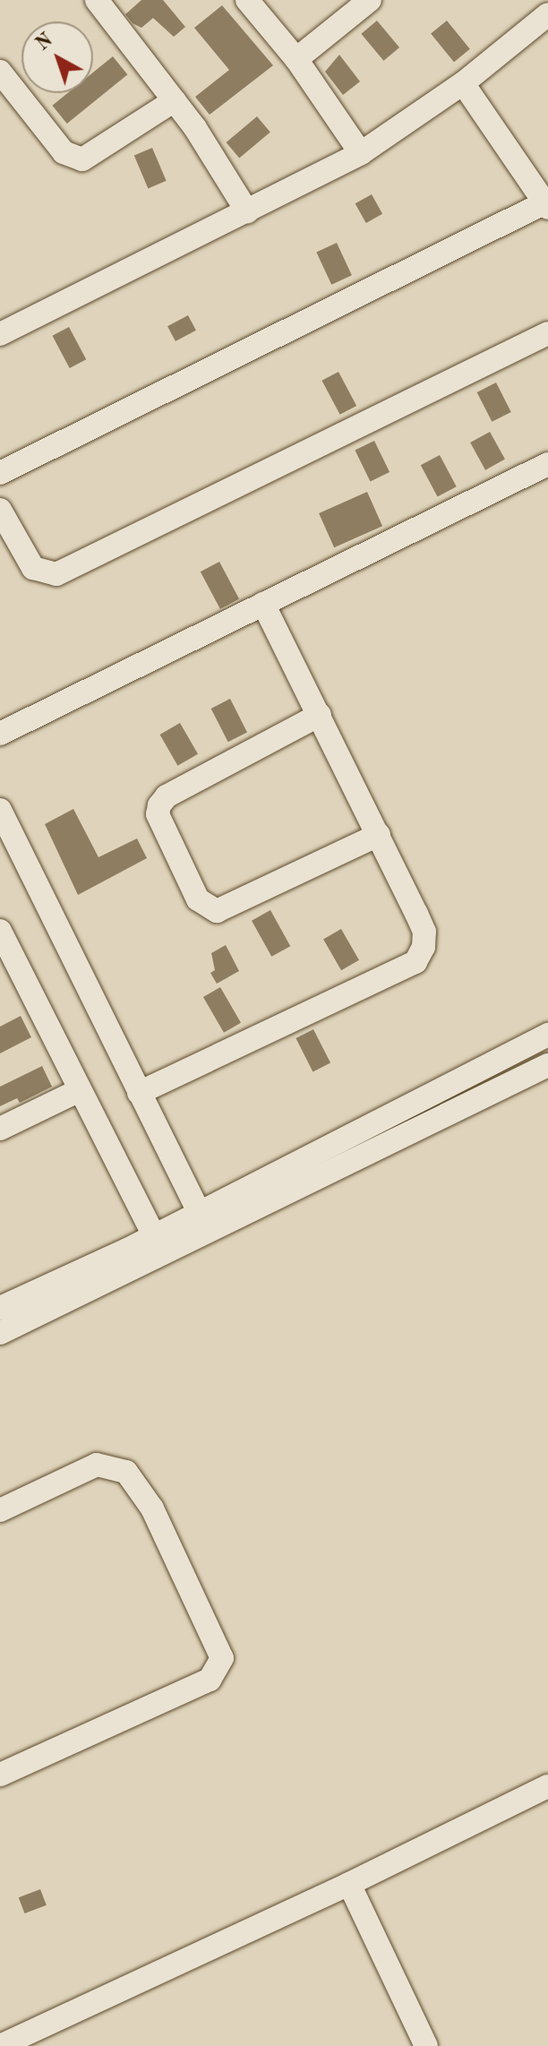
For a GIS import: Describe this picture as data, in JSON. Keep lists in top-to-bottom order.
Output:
{
  "north": "top left"
}
